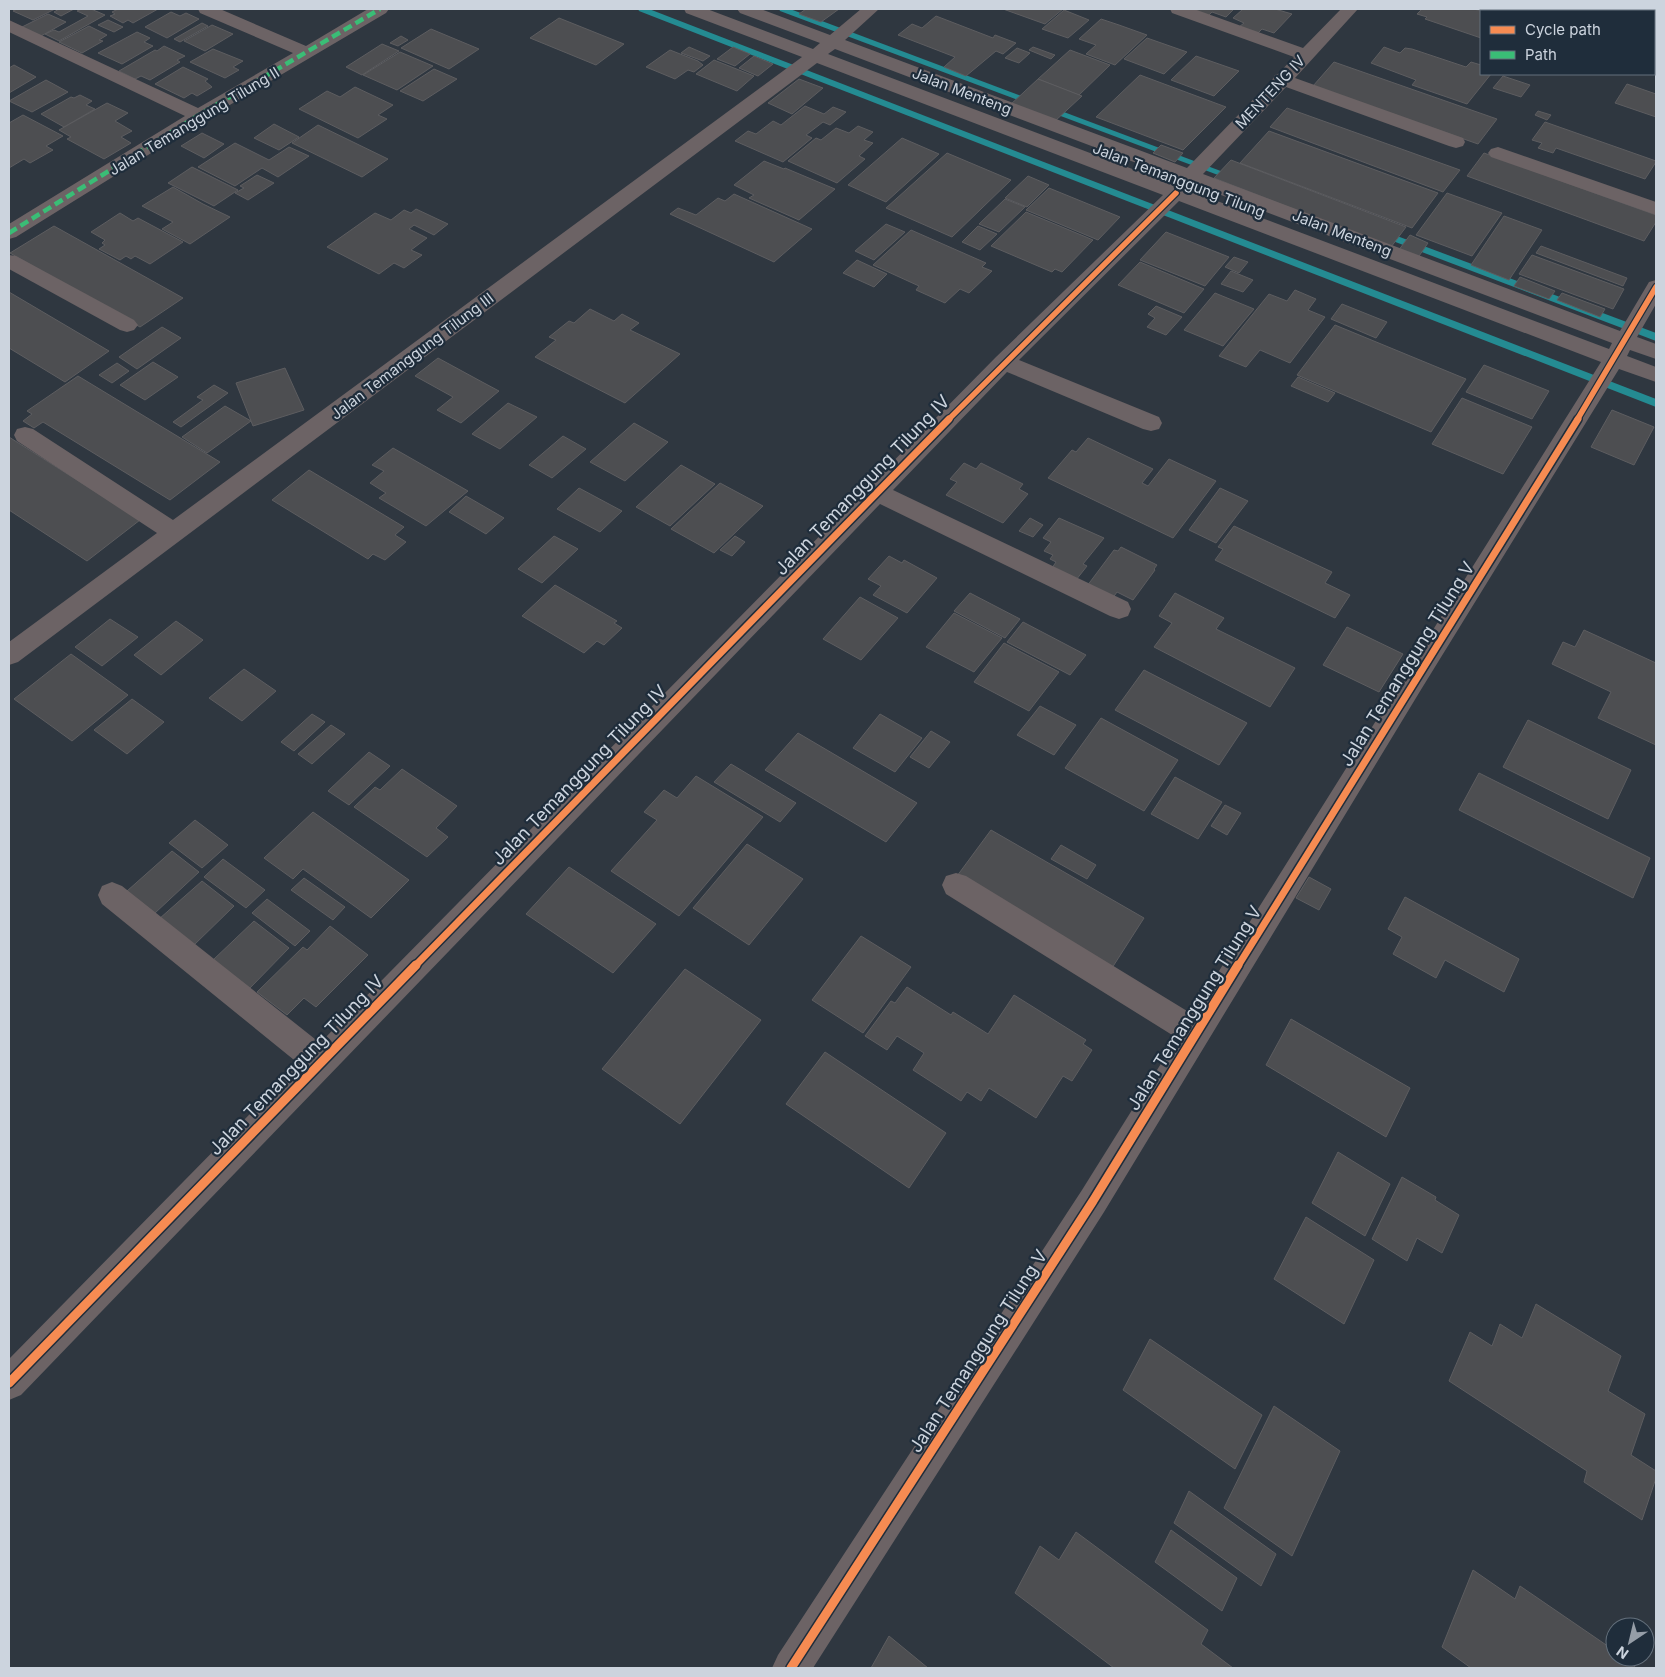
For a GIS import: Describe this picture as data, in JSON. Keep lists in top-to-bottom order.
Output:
{
  "streets": {
    "street": [
      "Jalan Menteng",
      "MENTENG IV",
      "Jalan Temanggung Tilung II",
      "Jalan Temanggung Tilung",
      "Jalan Temanggung Tilung III",
      "Jalan Temanggung Tilung IV",
      "Jalan Temanggung Tilung V"
    ]
  },
  "crossings": [
    ["Jalan Menteng", "MENTENG IV"],
    ["Jalan Menteng", "Jalan Temanggung Tilung"],
    ["Jalan Menteng", "Jalan Temanggung Tilung III"],
    ["Jalan Menteng", "Jalan Temanggung Tilung IV"],
    ["MENTENG IV", "Jalan Temanggung Tilung"],
    ["MENTENG IV", "Jalan Temanggung Tilung IV"],
    ["Jalan Temanggung Tilung", "Jalan Temanggung Tilung III"],
    ["Jalan Temanggung Tilung", "Jalan Temanggung Tilung IV"],
    ["Jalan Temanggung Tilung", "Jalan Temanggung Tilung V"]
  ],
  "legend": ["Cycle path", "Path"],
  "north": "bottom left"
}
